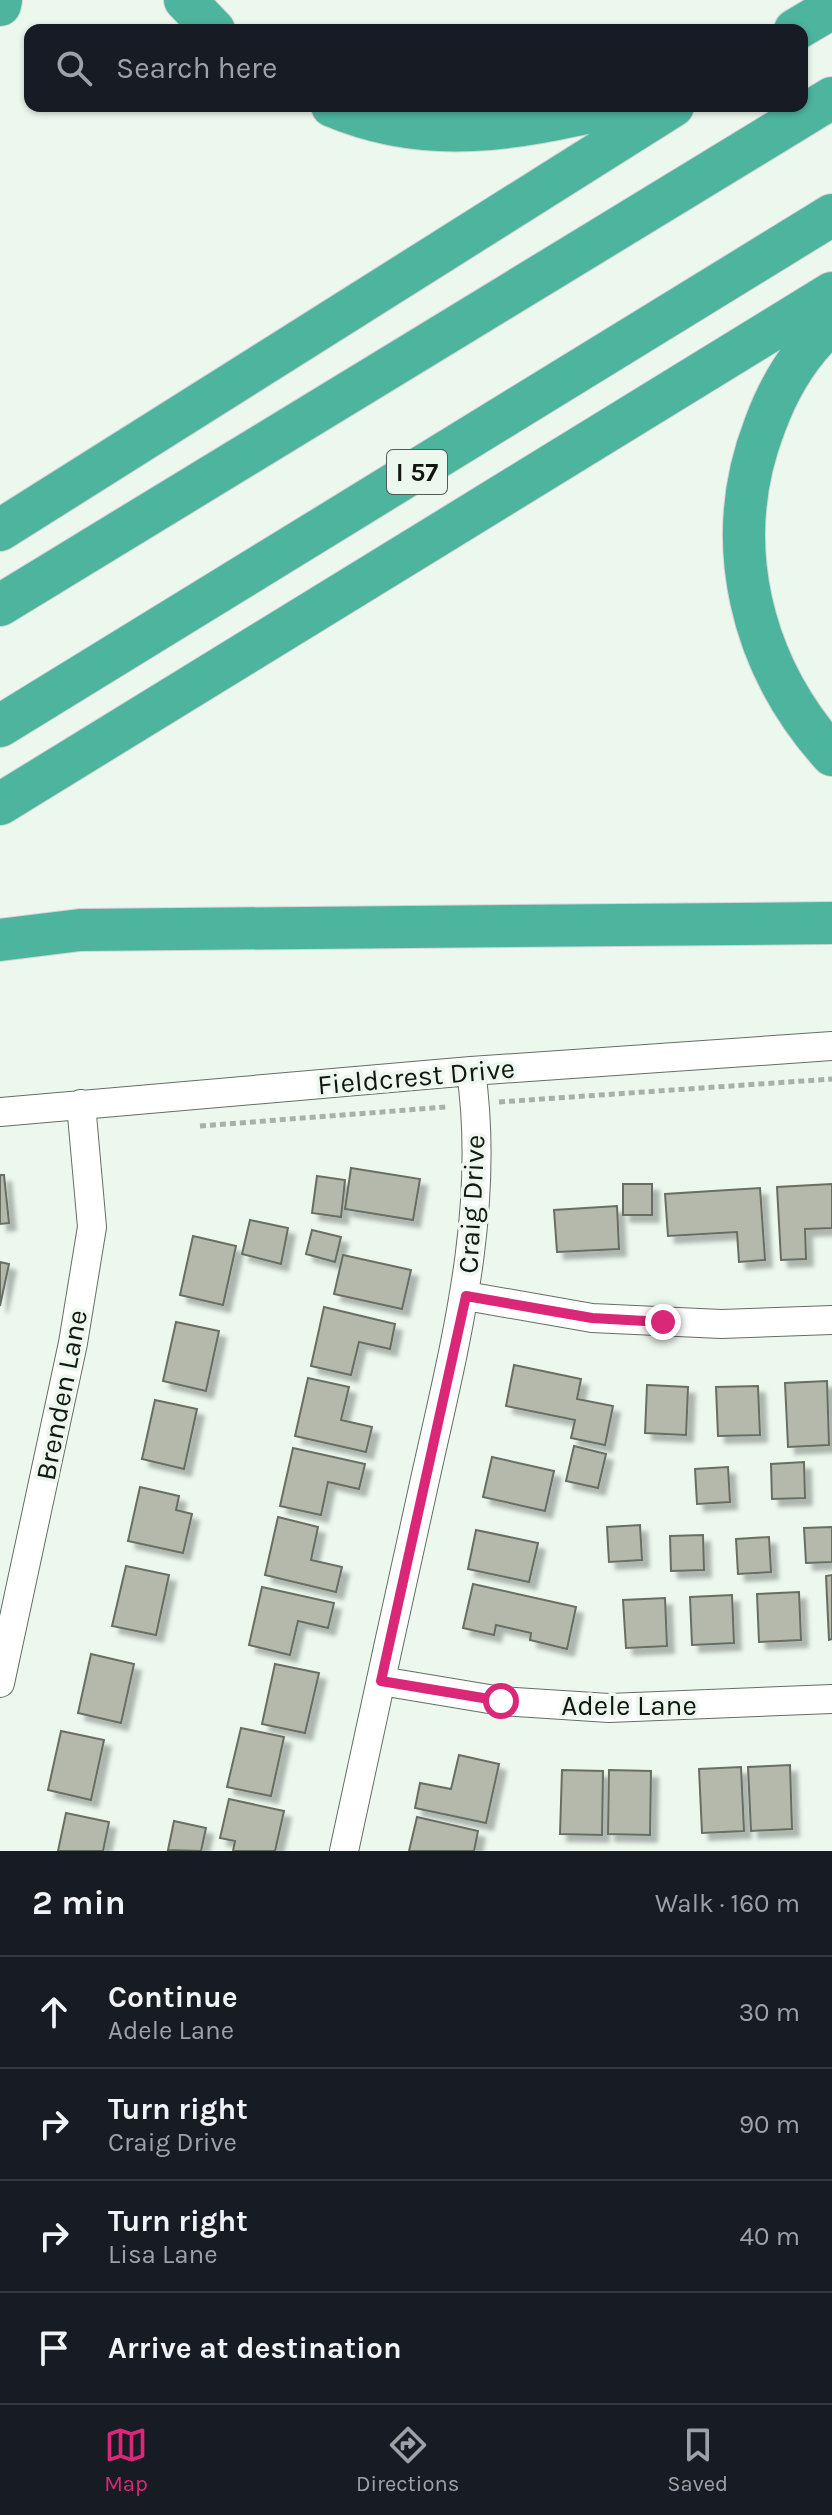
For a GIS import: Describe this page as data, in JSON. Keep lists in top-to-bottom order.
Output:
{
  "streets": {
    "highway": ["I 57"],
    "street": [
      "Fieldcrest Drive",
      "Craig Drive",
      "Brenden Lane",
      "Adele Lane"
    ]
  },
  "crossings": [
    ["Fieldcrest Drive", "Craig Drive"],
    ["Fieldcrest Drive", "Brenden Lane"],
    ["Craig Drive", "Adele Lane"]
  ],
  "page": {
    "search": "Search here",
    "heading": ["2 min", "Walk · 160 m"],
    "list": [
      ["Continue", "Adele Lane", "30 m"],
      ["Turn right", "Craig Drive", "90 m"],
      ["Turn right", "Lisa Lane", "40 m"],
      "Arrive at destination"
    ],
    "nav": ["Map", "Directions", "Saved"]
  }
}
